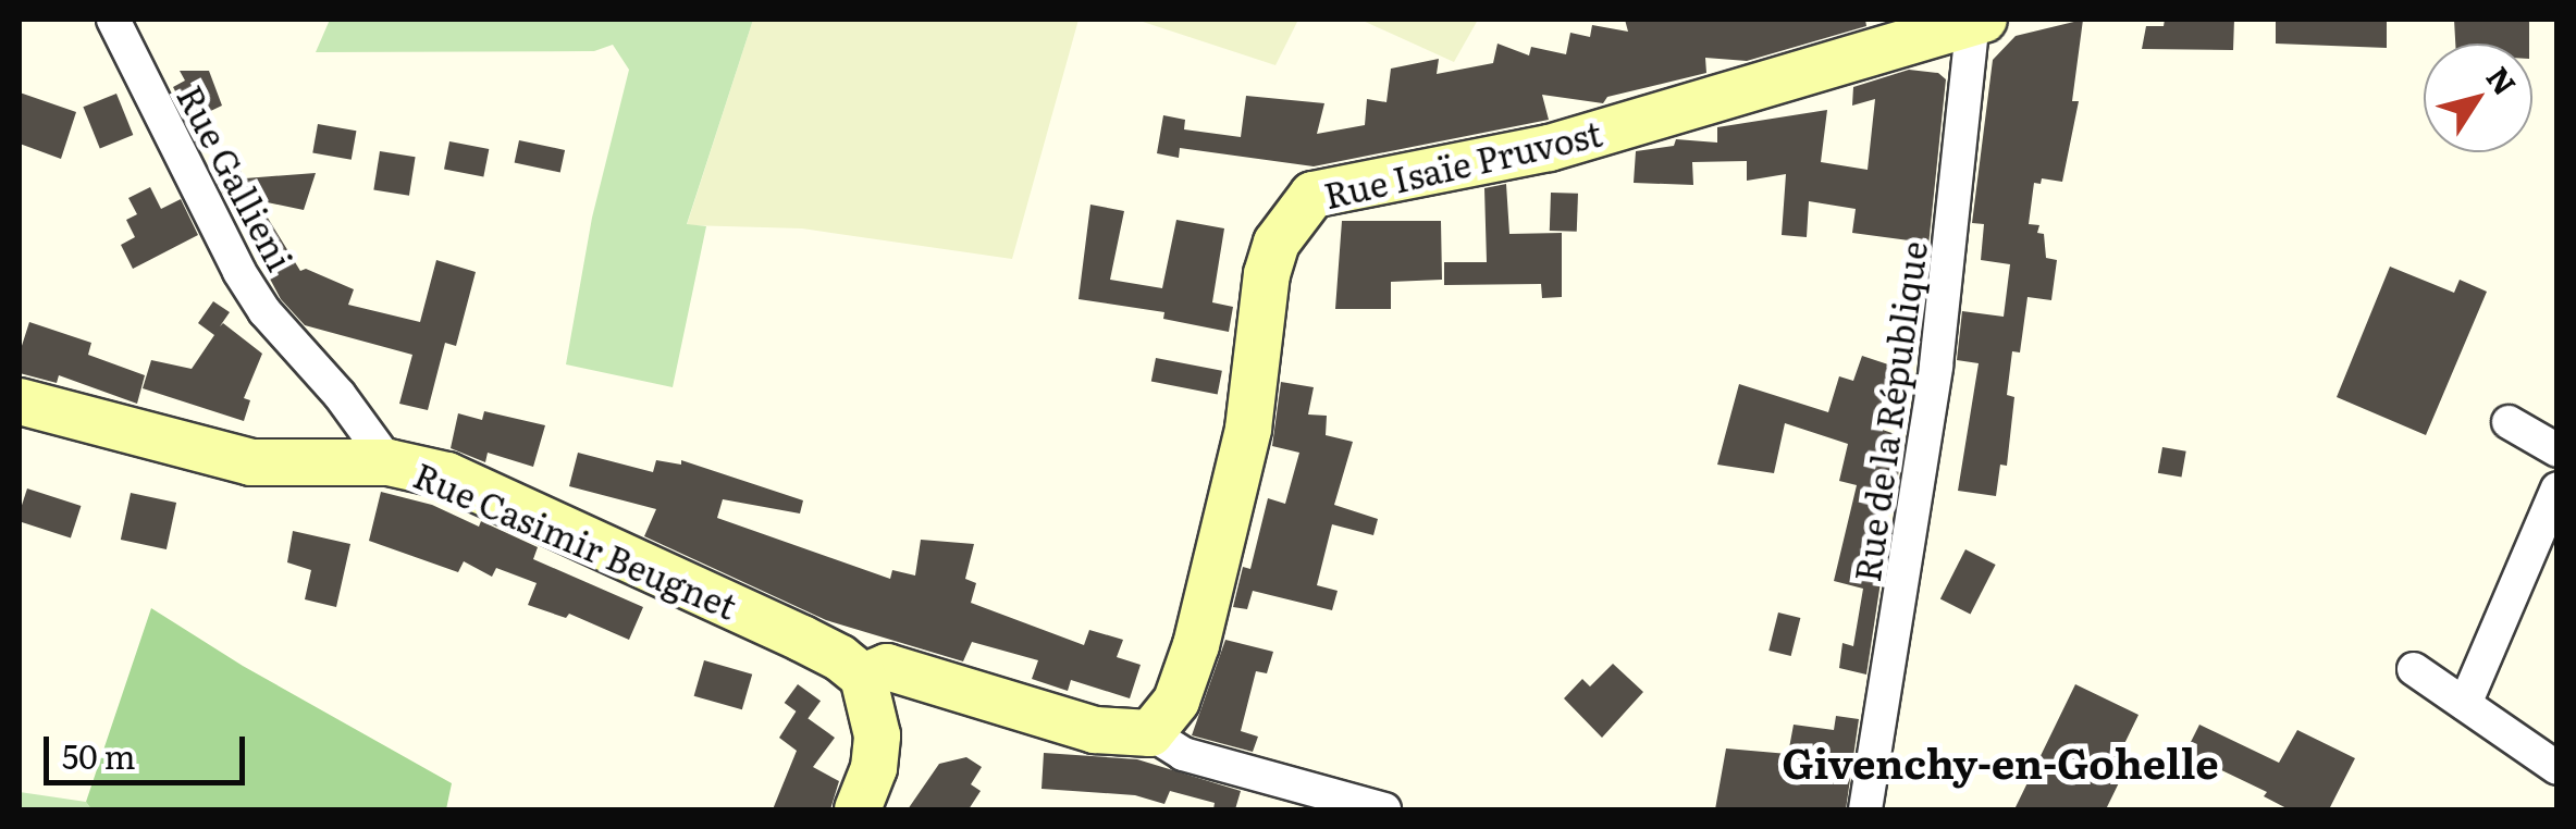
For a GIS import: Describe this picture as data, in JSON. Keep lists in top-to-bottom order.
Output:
{
  "streets": {
    "street": [
      "Rue Isaïe Pruvost",
      "Rue Gallieni",
      "Rue de la République",
      "Rue Casimir Beugnet"
    ]
  },
  "crossings": [
    ["Rue Isaïe Pruvost", "Rue de la République"],
    ["Rue Gallieni", "Rue Casimir Beugnet"]
  ],
  "districts": ["Givenchy-en-Gohelle"],
  "scale_bar": "50 m",
  "north": "top right"
}
